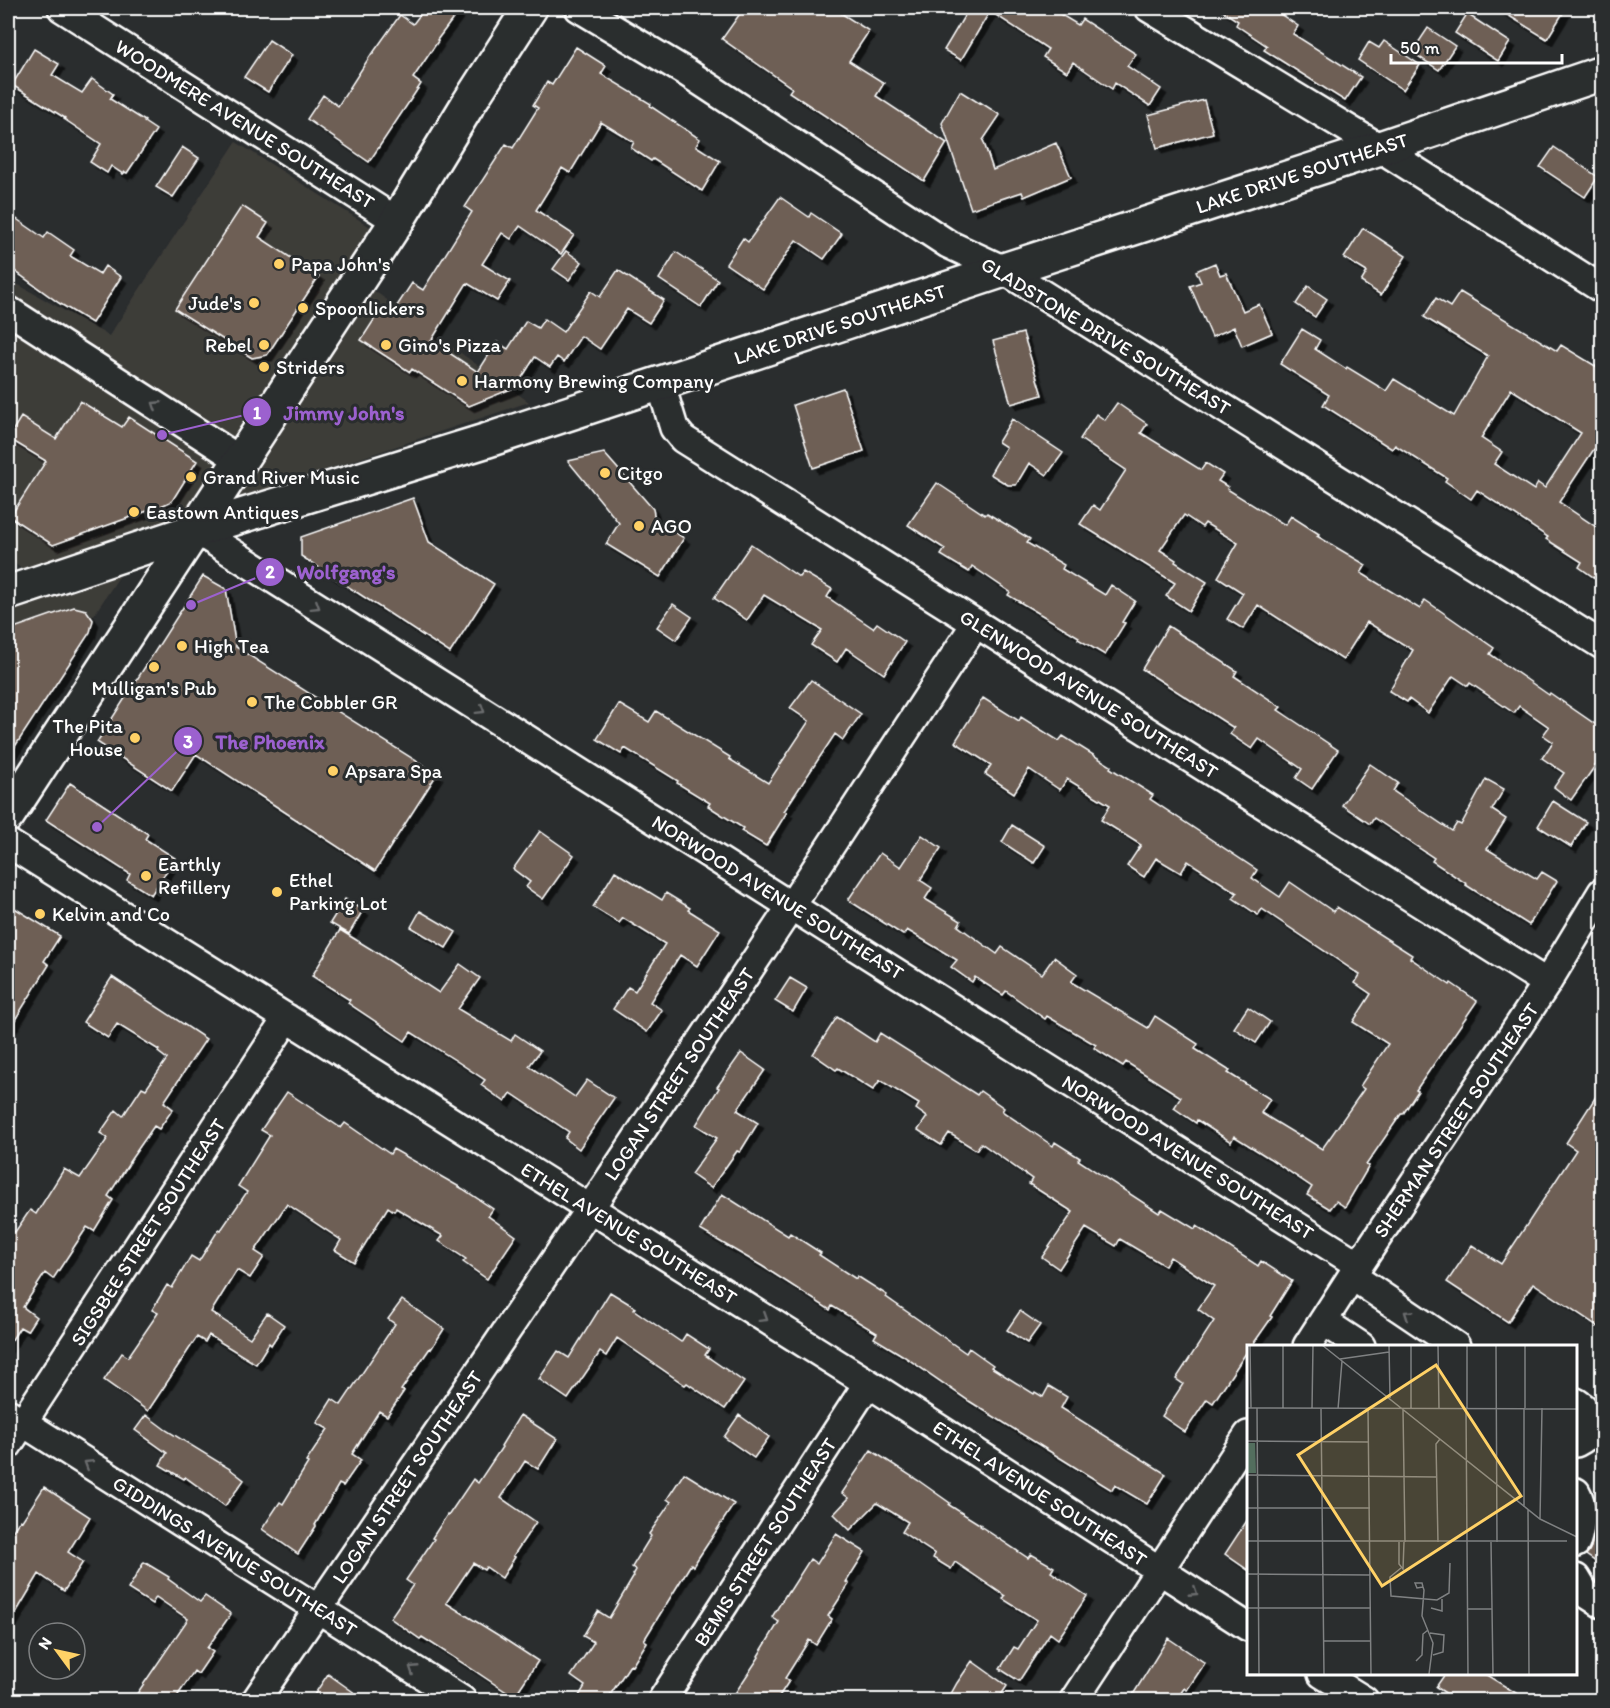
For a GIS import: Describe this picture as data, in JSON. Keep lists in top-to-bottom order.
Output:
{
  "streets": {
    "main road": ["LAKE DRIVE SOUTHEAST"],
    "street": [
      "WOODMERE AVENUE SOUTHEAST",
      "GLADSTONE DRIVE SOUTHEAST",
      "GLENWOOD AVENUE SOUTHEAST",
      "NORWOOD AVENUE SOUTHEAST",
      "LOGAN STREET SOUTHEAST",
      "SHERMAN STREET SOUTHEAST",
      "SIGSBEE STREET SOUTHEAST",
      "ETHEL AVENUE SOUTHEAST",
      "BEMIS STREET SOUTHEAST",
      "GIDDINGS AVENUE SOUTHEAST"
    ]
  },
  "crossings": [
    ["LAKE DRIVE SOUTHEAST", "GLADSTONE DRIVE SOUTHEAST"],
    ["LAKE DRIVE SOUTHEAST", "GLENWOOD AVENUE SOUTHEAST"],
    ["LAKE DRIVE SOUTHEAST", "NORWOOD AVENUE SOUTHEAST"],
    ["GLENWOOD AVENUE SOUTHEAST", "LOGAN STREET SOUTHEAST"],
    ["GLENWOOD AVENUE SOUTHEAST", "SHERMAN STREET SOUTHEAST"],
    ["NORWOOD AVENUE SOUTHEAST", "LOGAN STREET SOUTHEAST"],
    ["NORWOOD AVENUE SOUTHEAST", "SHERMAN STREET SOUTHEAST"],
    ["LOGAN STREET SOUTHEAST", "ETHEL AVENUE SOUTHEAST"],
    ["LOGAN STREET SOUTHEAST", "GIDDINGS AVENUE SOUTHEAST"],
    ["SIGSBEE STREET SOUTHEAST", "ETHEL AVENUE SOUTHEAST"],
    ["SIGSBEE STREET SOUTHEAST", "GIDDINGS AVENUE SOUTHEAST"],
    ["ETHEL AVENUE SOUTHEAST", "BEMIS STREET SOUTHEAST"]
  ],
  "one_way": ["GIDDINGS AVENUE SOUTHEAST"],
  "places": [
    "Papa John's",
    "Jude's",
    "Spoonlickers",
    "Rebel",
    "Gino's Pizza",
    "Striders",
    "Harmony Brewing Company",
    "Jimmy John's",
    "Citgo",
    "Grand River Music",
    "Eastown Antiques",
    "AGO",
    "Wolfgang's",
    "High Tea",
    "Mulligan's Pub",
    "The Cobbler GR",
    "The Pita House",
    "Apsara Spa",
    "The Phoenix",
    "Earthly Refillery",
    "Ethel Parking Lot",
    "Kelvin and Co"
  ],
  "scale_bar": "50 m",
  "north": "top left"
}
